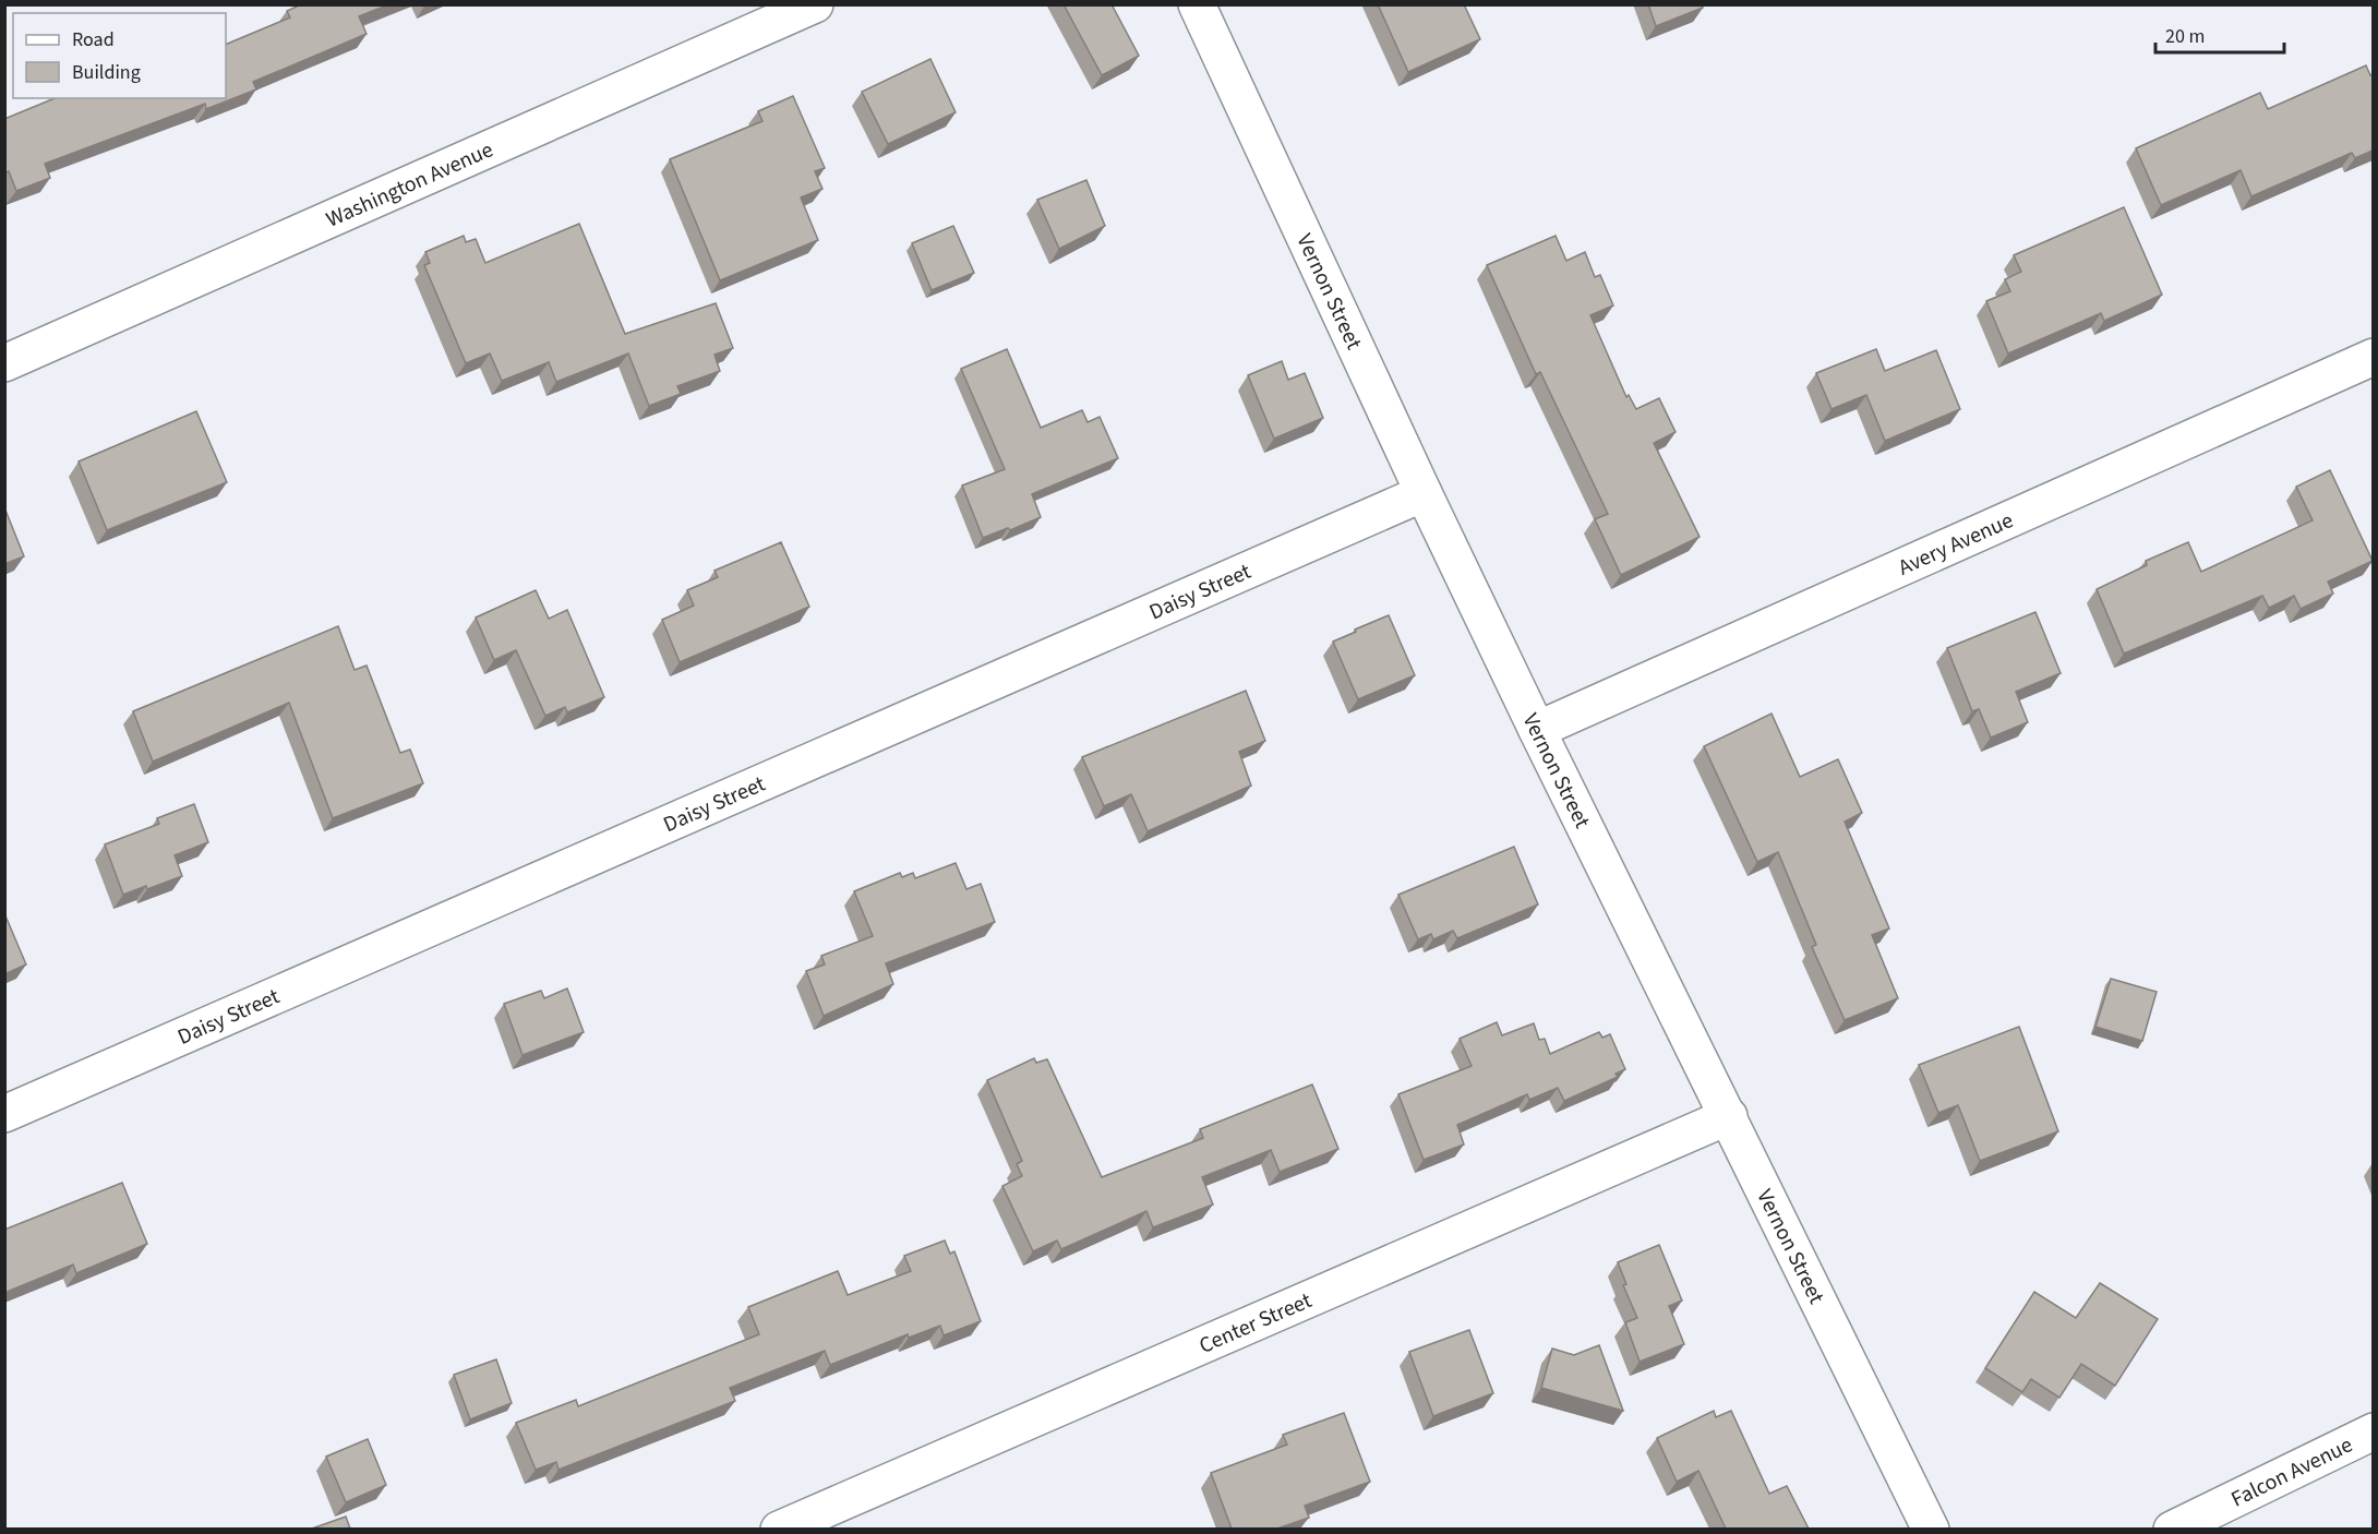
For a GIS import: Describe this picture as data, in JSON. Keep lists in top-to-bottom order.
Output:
{
  "streets": {
    "street": [
      "Washington Avenue",
      "Vernon Street",
      "Avery Avenue",
      "Daisy Street",
      "Center Street",
      "Falcon Avenue"
    ]
  },
  "crossings": [
    ["Vernon Street", "Avery Avenue"],
    ["Vernon Street", "Daisy Street"],
    ["Vernon Street", "Center Street"]
  ],
  "legend": ["Road", "Building"],
  "scale_bar": "20 m"
}
